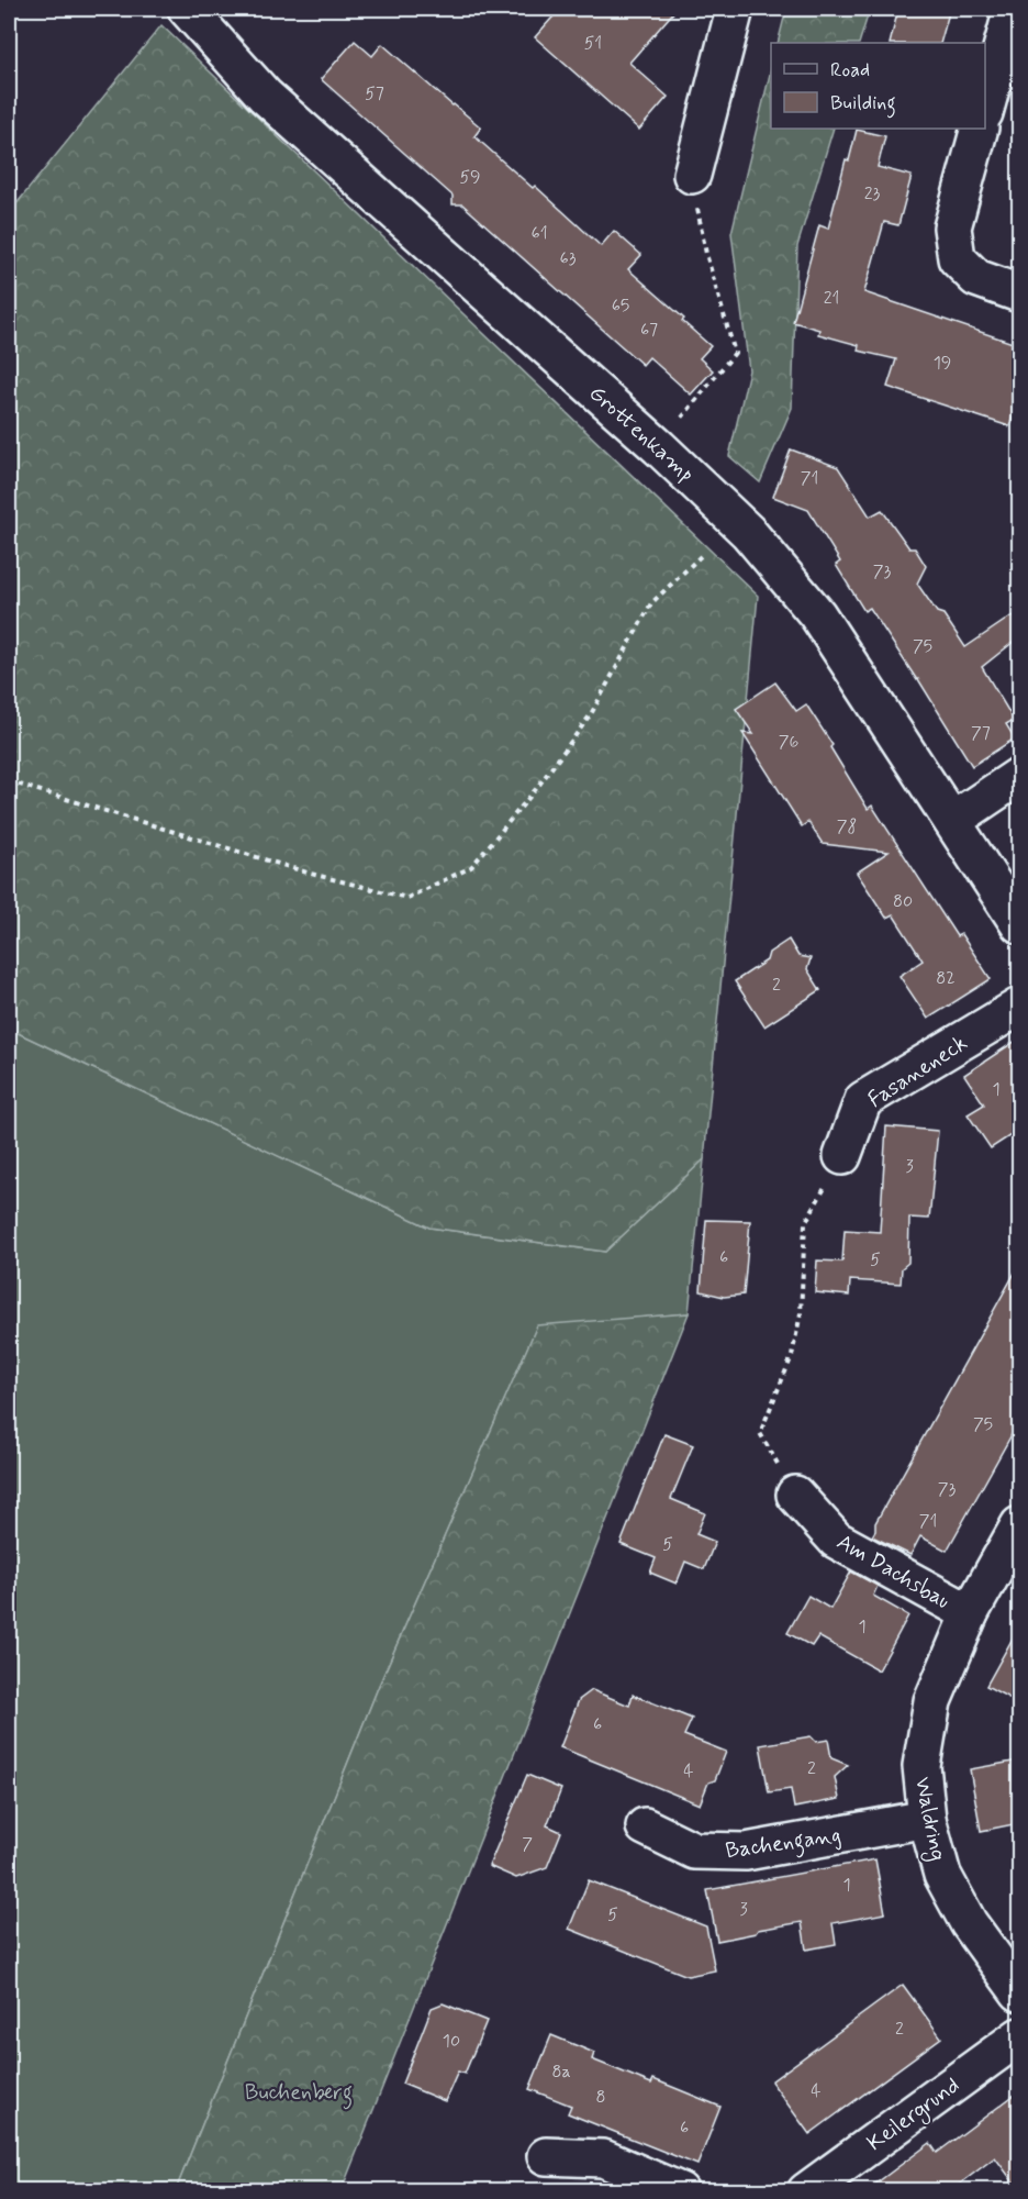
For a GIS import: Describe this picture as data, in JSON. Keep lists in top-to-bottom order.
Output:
{
  "streets": {
    "street": [
      "Grottenkamp",
      "Fasaneneck",
      "Am Dachsbau",
      "Waldring",
      "Bachengang",
      "Keilergrund"
    ]
  },
  "crossings": [
    ["Am Dachsbau", "Waldring"],
    ["Waldring", "Bachengang"]
  ],
  "parks": ["Buchenberg"],
  "house_numbers": [
    "51",
    "57",
    "59",
    "23",
    "61",
    "63",
    "21",
    "65",
    "67",
    "19",
    "71",
    "73",
    "75",
    "77",
    "76",
    "78",
    "80",
    "82",
    "2",
    "1",
    "3",
    "6",
    "5",
    "75",
    "73",
    "71",
    "5",
    "1",
    "6",
    "2",
    "4",
    "7",
    "1",
    "3",
    "5",
    "2",
    "10",
    "8a",
    "4",
    "8",
    "6"
  ],
  "legend": ["Road", "Building"]
}
